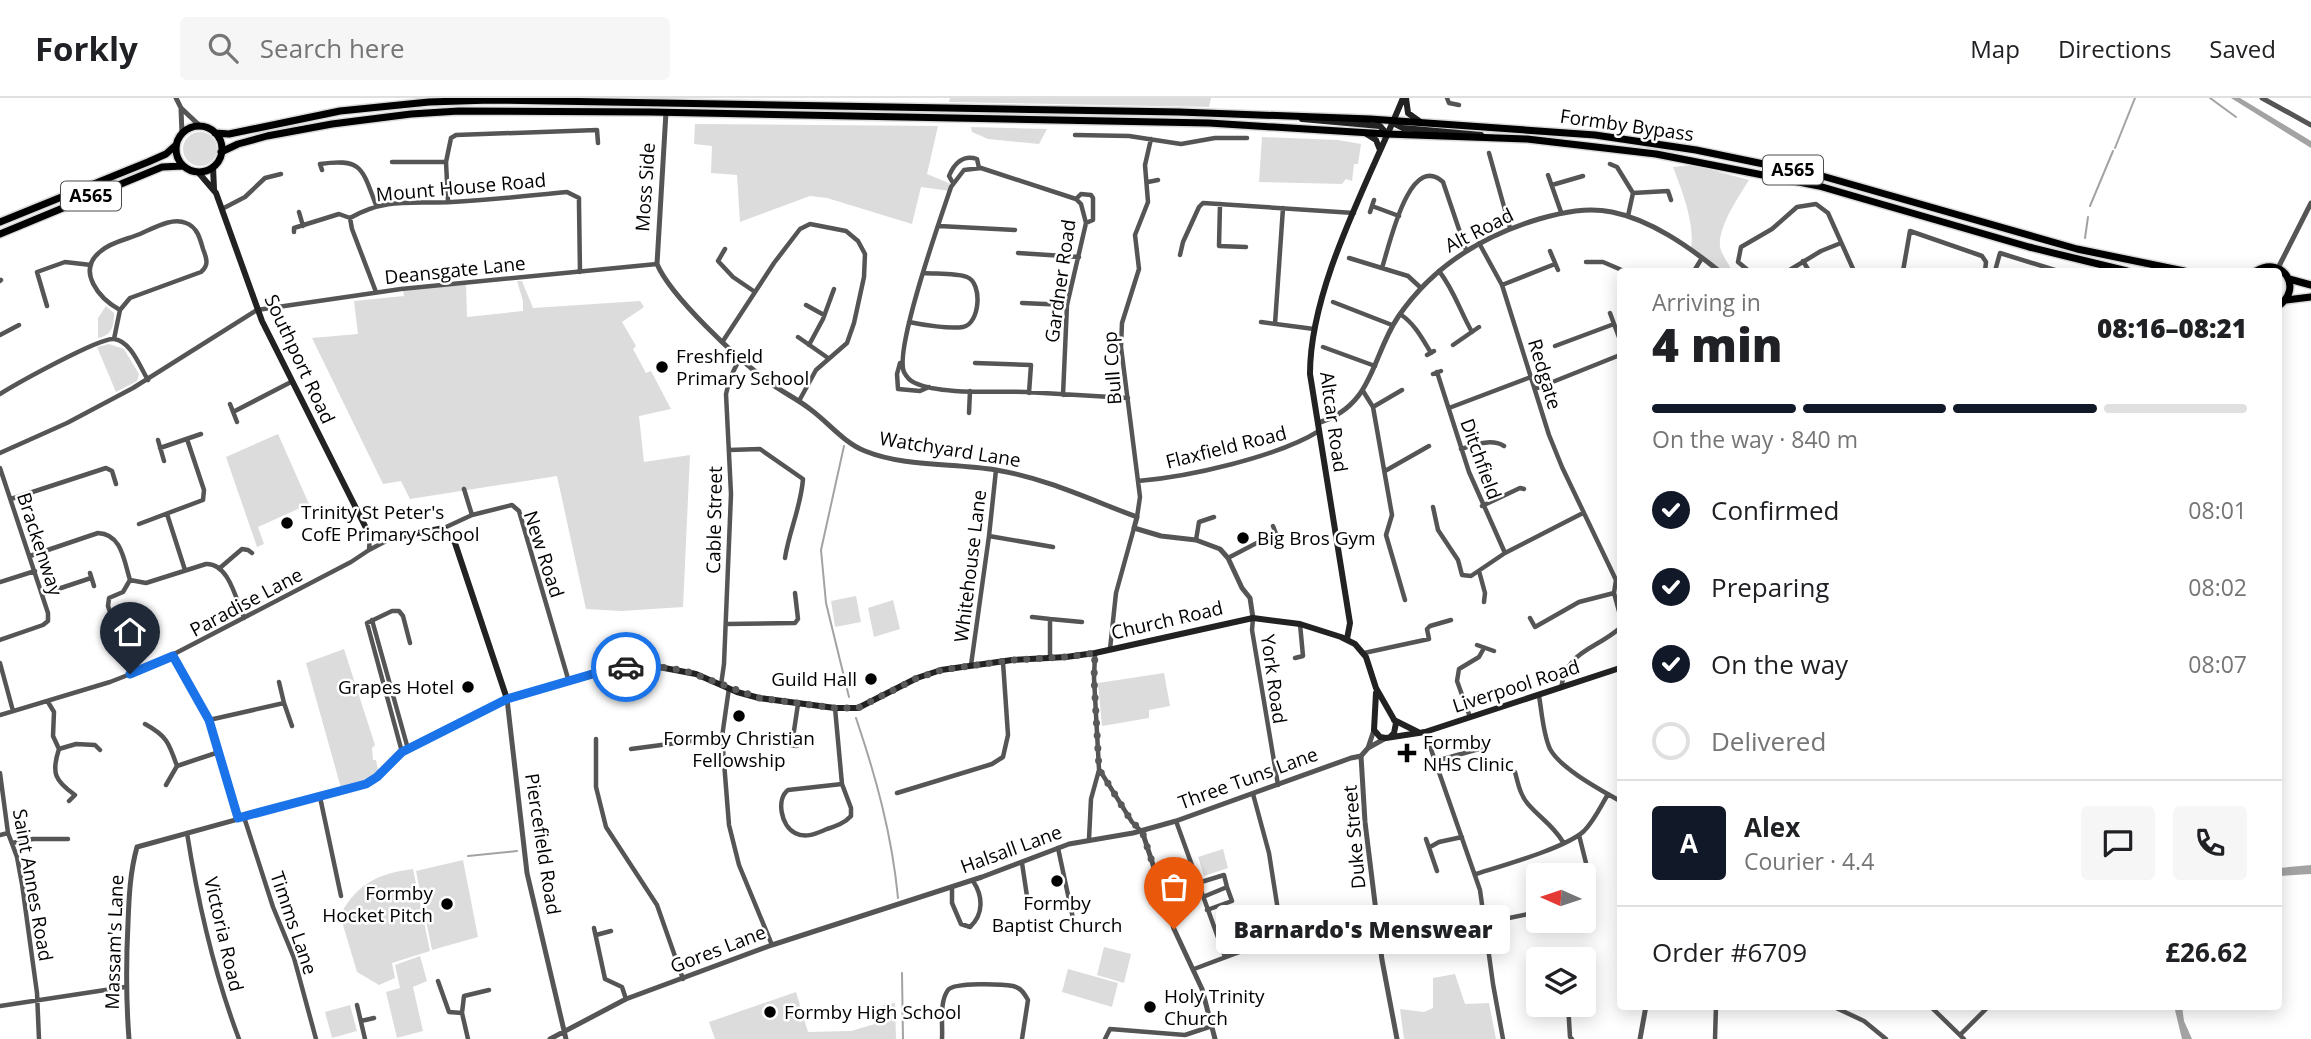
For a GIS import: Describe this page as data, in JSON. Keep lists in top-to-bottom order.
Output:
{
  "streets": {
    "highway": ["Formby Bypass", "A565"],
    "main road": [
      "Southport Road",
      "Altcar Road",
      "Church Road",
      "Liverpool Road"
    ],
    "street": [
      "Mount House Road",
      "Moss Side",
      "Alt Road",
      "Deansgate Lane",
      "Gardner Road",
      "Bull Cop",
      "Redgate",
      "Flaxfield Road",
      "Watchyard Lane",
      "Ditchfield",
      "Cable Street",
      "Brackenway",
      "New Road",
      "Whitehouse Lane",
      "Paradise Lane",
      "York Road",
      "Three Tuns Lane",
      "Duke Street",
      "Piercefield Road",
      "Halsall Lane",
      "Saint Annes Road",
      "Timms Lane",
      "Victoria Road",
      "Massam's Lane",
      "Gores Lane"
    ]
  },
  "crossings": [
    ["Formby Bypass", "A565"],
    ["Formby Bypass", "Moss Side"],
    ["Formby Bypass", "Southport Road"],
    ["Formby Bypass", "Altcar Road"],
    ["A565", "Southport Road"],
    ["Mount House Road", "Deansgate Lane"],
    ["Moss Side", "Deansgate Lane"],
    ["Moss Side", "Watchyard Lane"],
    ["Alt Road", "Redgate"],
    ["Alt Road", "Altcar Road"],
    ["Alt Road", "Flaxfield Road"],
    ["Deansgate Lane", "Southport Road"],
    ["Deansgate Lane", "Watchyard Lane"],
    ["Bull Cop", "Flaxfield Road"],
    ["Bull Cop", "Watchyard Lane"],
    ["Altcar Road", "Flaxfield Road"],
    ["Altcar Road", "Church Road"],
    ["Watchyard Lane", "Cable Street"],
    ["Watchyard Lane", "Whitehouse Lane"],
    ["Cable Street", "Church Road"],
    ["New Road", "Church Road"],
    ["Whitehouse Lane", "Church Road"],
    ["Paradise Lane", "Timms Lane"],
    ["Church Road", "York Road"],
    ["Church Road", "Piercefield Road"],
    ["York Road", "Three Tuns Lane"],
    ["Three Tuns Lane", "Duke Street"],
    ["Three Tuns Lane", "Halsall Lane"],
    ["Piercefield Road", "Gores Lane"],
    ["Halsall Lane", "Gores Lane"],
    ["Victoria Road", "Massam's Lane"]
  ],
  "places": {
    "other": [
      "Freshfield Primary School",
      "Trinity St Peter's CofE Primary School",
      "Big Bros Gym",
      "Guild Hall",
      "Grapes Hotel",
      "Formby Christian Fellowship",
      "Formby Baptist Church",
      "Formby Hocket Pitch",
      "Barnardo's Menswear",
      "Holy Trinity Church",
      "Formby High School"
    ],
    "health": ["Formby NHS Clinic"]
  },
  "north": "left",
  "page": {
    "header": "Forkly",
    "search": "Search here",
    "nav": ["Map", "Directions", "Saved"],
    "heading": ["4 min", "Arriving in", "08:16–08:21"],
    "panel": [
      "Alex",
      "Courier · 4.4",
      "Order #6709",
      "£26.62"
    ],
    "bar": "On the way · 840 m",
    "list": [
      ["Confirmed", "08:01"],
      ["Preparing", "08:02"],
      ["On the way", "08:07"],
      "Delivered"
    ],
    "round": "A",
    "bubble": "Barnardo's Menswear"
  }
}
